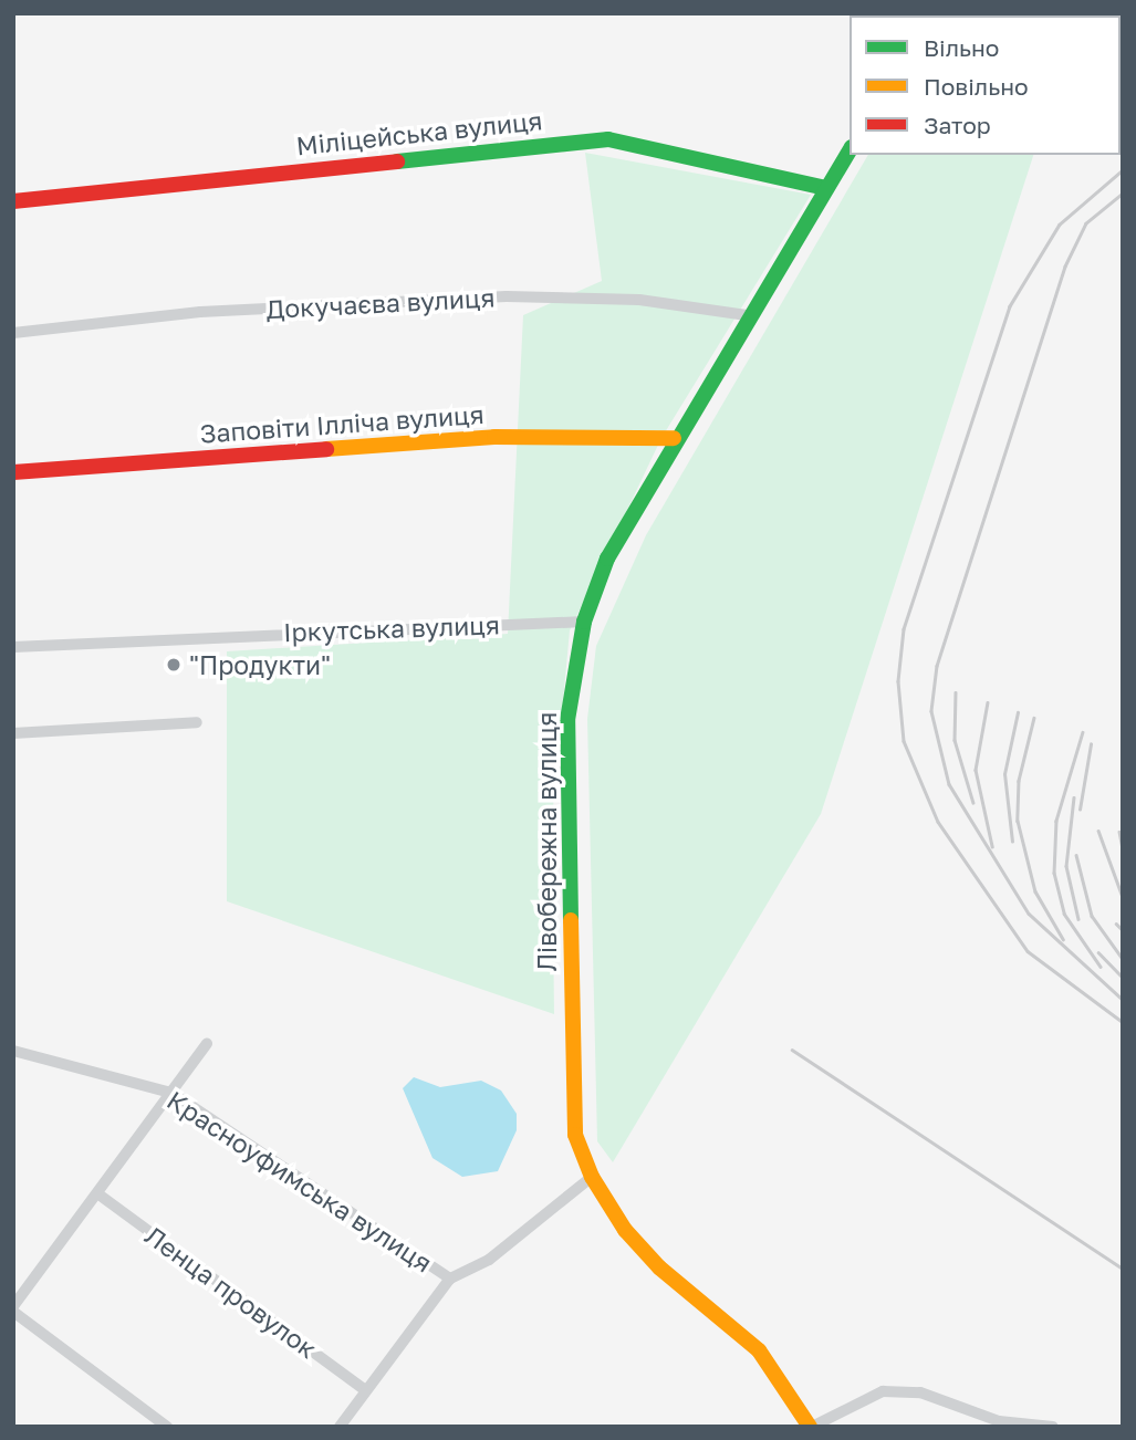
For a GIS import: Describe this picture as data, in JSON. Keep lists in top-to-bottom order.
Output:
{
  "streets": {
    "street": [
      "Міліцейська вулиця",
      "Докучаєва вулиця",
      "Заповіти Ілліча вулиця",
      "Іркутська вулиця",
      "Лівобережна вулиця",
      "Красноуфимська вулиця",
      "Ленца провулок"
    ]
  },
  "crossings": [
    ["Міліцейська вулиця", "Лівобережна вулиця"],
    ["Докучаєва вулиця", "Лівобережна вулиця"],
    ["Заповіти Ілліча вулиця", "Лівобережна вулиця"],
    ["Іркутська вулиця", "Лівобережна вулиця"]
  ],
  "places": ["\"Продукти\""],
  "legend": ["Вільно", "Повільно", "Затор"]
}
